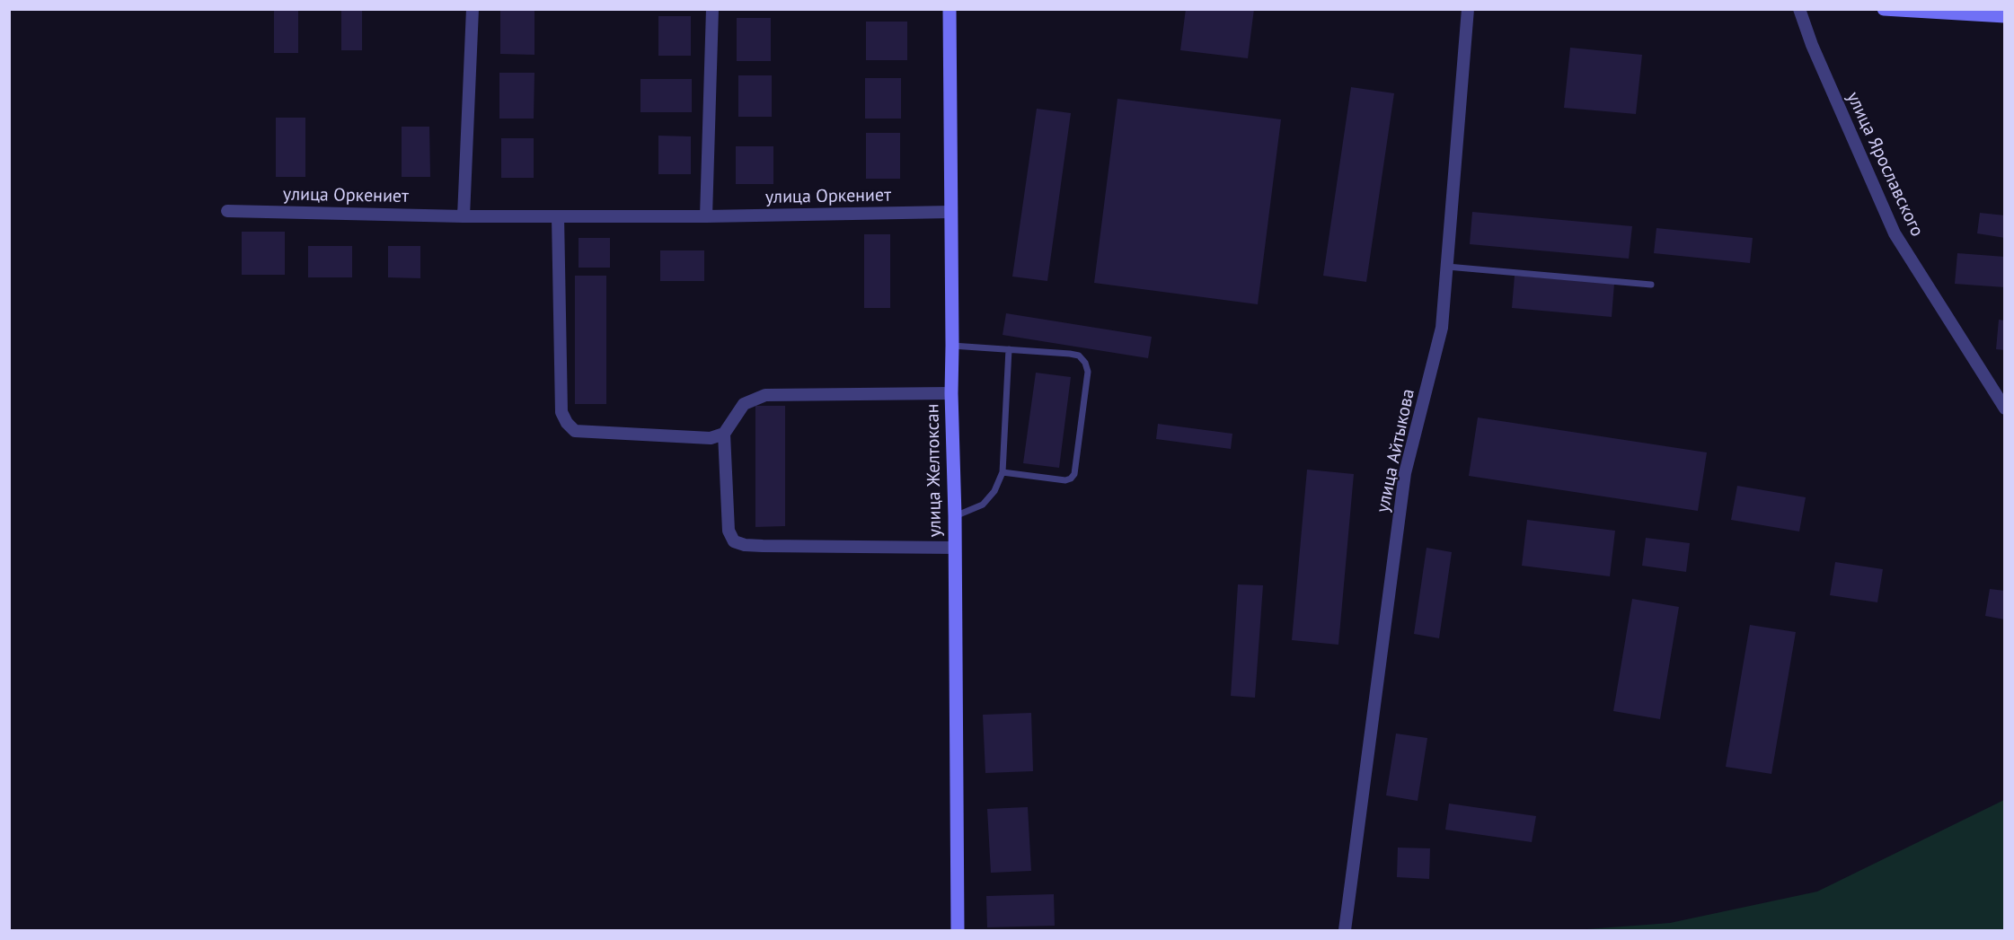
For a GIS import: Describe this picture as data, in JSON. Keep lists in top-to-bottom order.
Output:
{
  "streets": {
    "street": [
      "улица Ярославского",
      "улица Оркениет",
      "улица Айтыкова",
      "улица Желтоксан"
    ]
  },
  "crossings": [
    ["улица Оркениет", "улица Желтоксан"]
  ]
}
